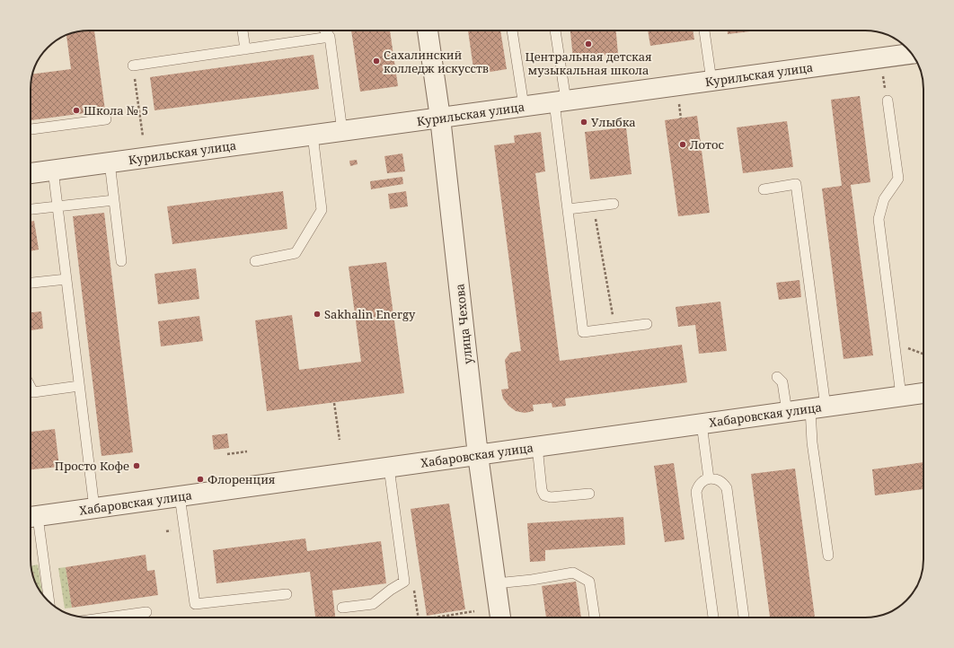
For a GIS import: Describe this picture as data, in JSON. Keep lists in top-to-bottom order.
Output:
{
  "streets": {
    "street": ["Курильская улица", "улица Чехова", "Хабаровская улица"]
  },
  "crossings": [
    ["Курильская улица", "улица Чехова"],
    ["улица Чехова", "Хабаровская улица"]
  ],
  "places": [
    "Центральная детская музыкальная школа",
    "Сахалинский колледж искусств",
    "Школа № 5",
    "Улыбка",
    "Лотос",
    "Sakhalin Energy",
    "Просто Кофе",
    "Флоренция"
  ]
}
